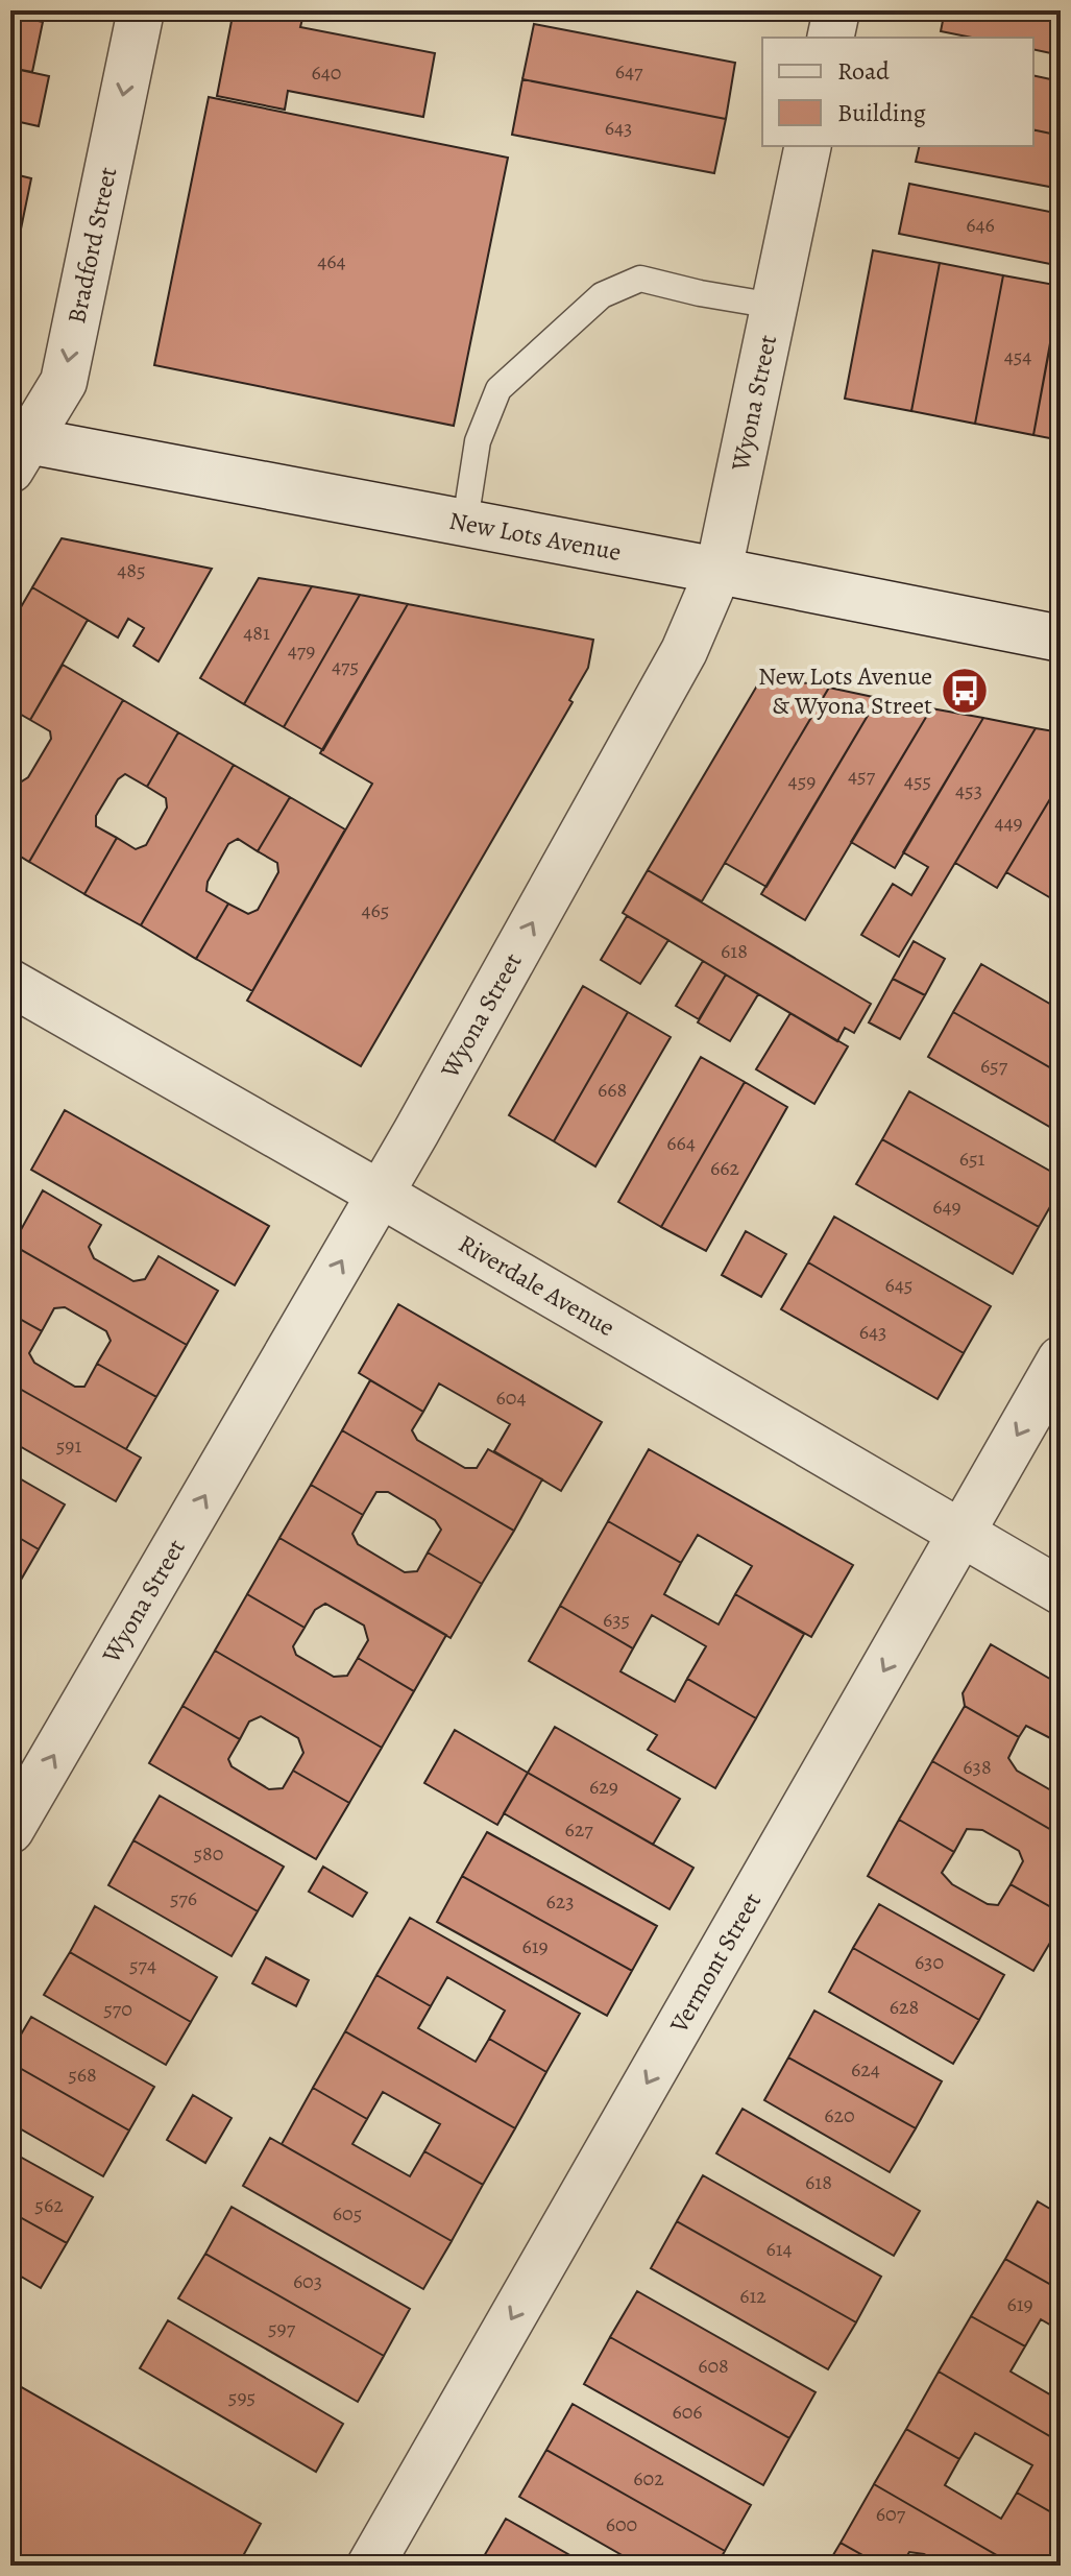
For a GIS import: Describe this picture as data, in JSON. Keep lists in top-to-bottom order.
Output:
{
  "streets": {
    "street": [
      "Bradford Street",
      "Wyona Street",
      "New Lots Avenue",
      "Riverdale Avenue",
      "Vermont Street"
    ]
  },
  "crossings": [
    ["Bradford Street", "New Lots Avenue"],
    ["Wyona Street", "New Lots Avenue"],
    ["Wyona Street", "Riverdale Avenue"],
    ["Riverdale Avenue", "Vermont Street"]
  ],
  "one_way": ["Bradford Street", "Wyona Street", "Vermont Street"],
  "places": {
    "bus stop": ["New Lots Avenue & Wyona Street"]
  },
  "house_numbers": [
    "647",
    "640",
    "643",
    "646",
    "464",
    "454",
    "485",
    "481",
    "479",
    "475",
    "457",
    "459",
    "455",
    "453",
    "449",
    "465",
    "618",
    "657",
    "668",
    "664",
    "651",
    "662",
    "649",
    "645",
    "643",
    "604",
    "591",
    "635",
    "638",
    "629",
    "627",
    "580",
    "576",
    "623",
    "619",
    "630",
    "574",
    "628",
    "570",
    "624",
    "568",
    "620",
    "618",
    "562",
    "605",
    "614",
    "603",
    "612",
    "619",
    "597",
    "608",
    "595",
    "606",
    "602",
    "607",
    "600"
  ],
  "legend": ["Road", "Building"]
}
